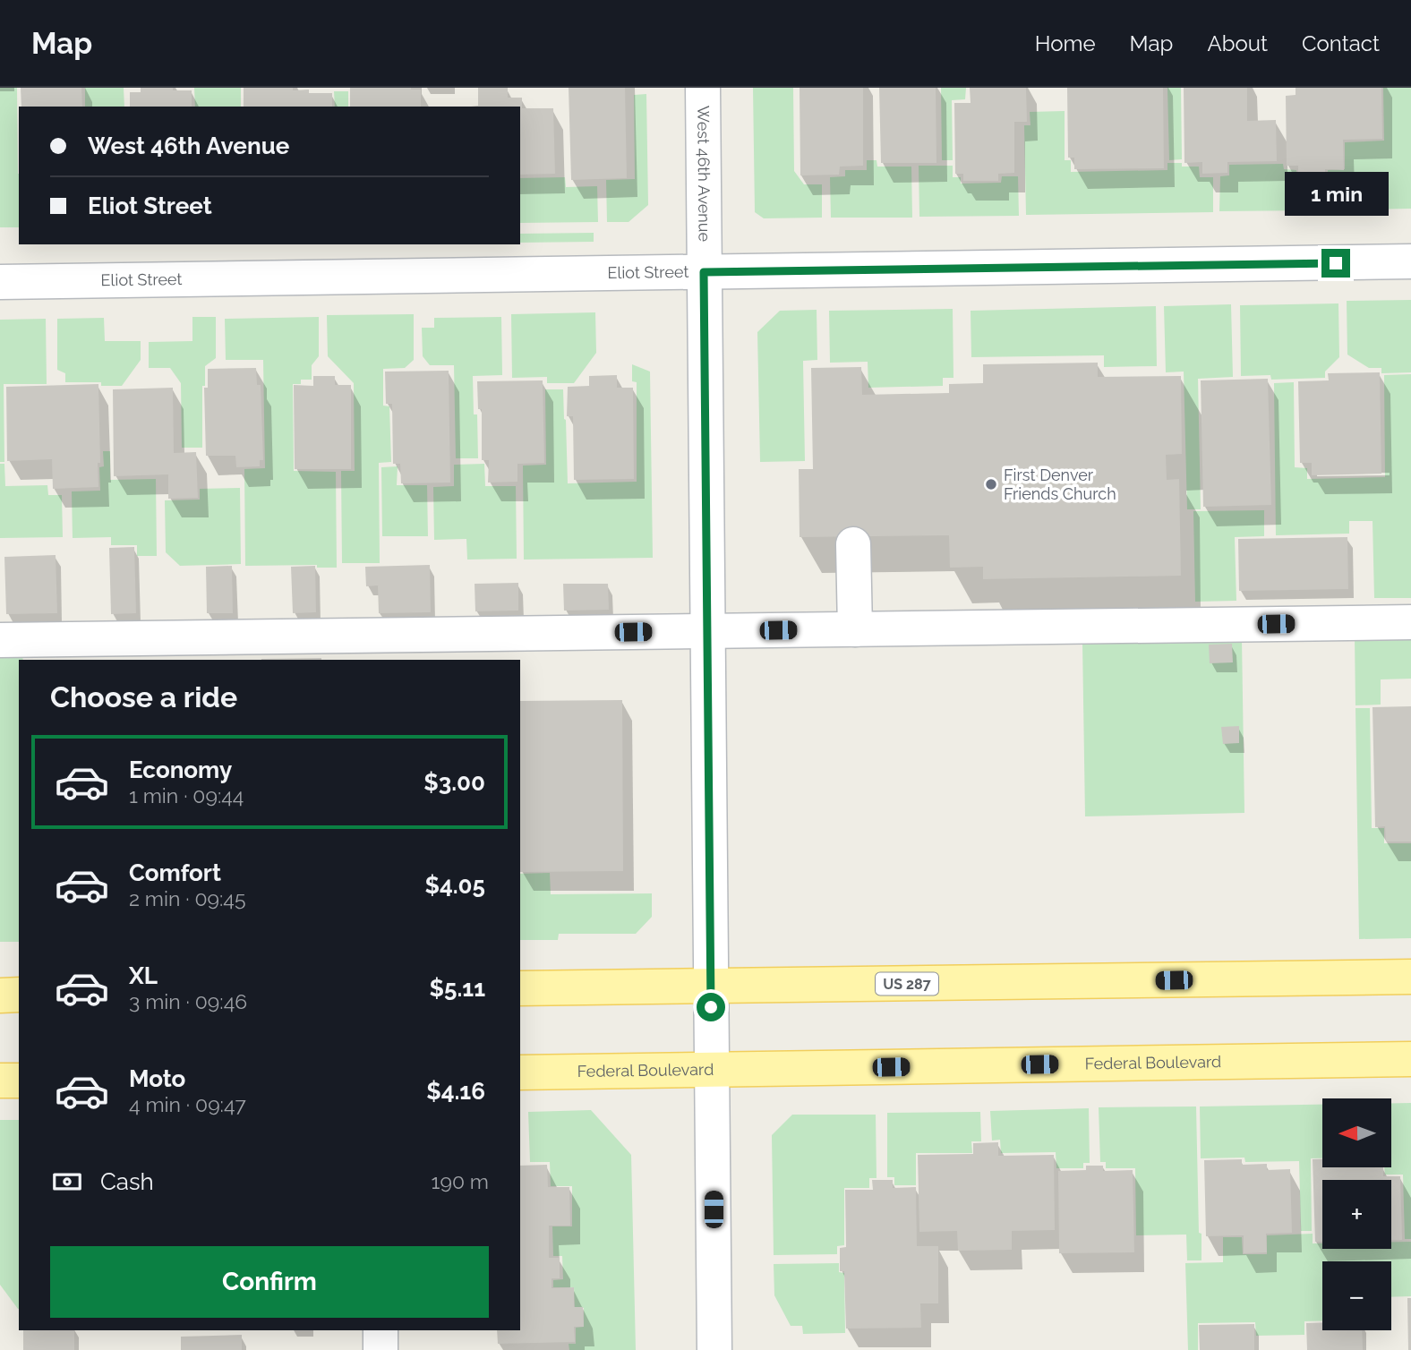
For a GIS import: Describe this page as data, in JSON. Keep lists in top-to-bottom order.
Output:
{
  "streets": {
    "main road": ["US 287", "Federal Boulevard"],
    "street": ["West 46th Avenue", "Eliot Street"]
  },
  "crossings": [
    ["West 46th Avenue", "Eliot Street"],
    ["West 46th Avenue", "US 287"],
    ["West 46th Avenue", "Federal Boulevard"]
  ],
  "places": ["First Denver Friends Church"],
  "north": "left",
  "page": {
    "header": "Map",
    "nav": [
      "Home",
      "Map",
      "About",
      "Contact"
    ],
    "banner": ["West 46th Avenue", "Eliot Street"],
    "bubble": "1 min",
    "heading": "Choose a ride",
    "list": [
      {
        "name": "Economy",
        "note": "1 min · 09:44",
        "value": "$3.00"
      },
      {
        "name": "Comfort",
        "note": "2 min · 09:45",
        "value": "$4.05"
      },
      {
        "name": "XL",
        "note": "3 min · 09:46",
        "value": "$5.11"
      },
      {
        "name": "Moto",
        "note": "4 min · 09:47",
        "value": "$4.16"
      }
    ],
    "map_buttons": ["+", "−"],
    "pay": ["Cash", "190 m"],
    "buttons": "Confirm"
  }
}
